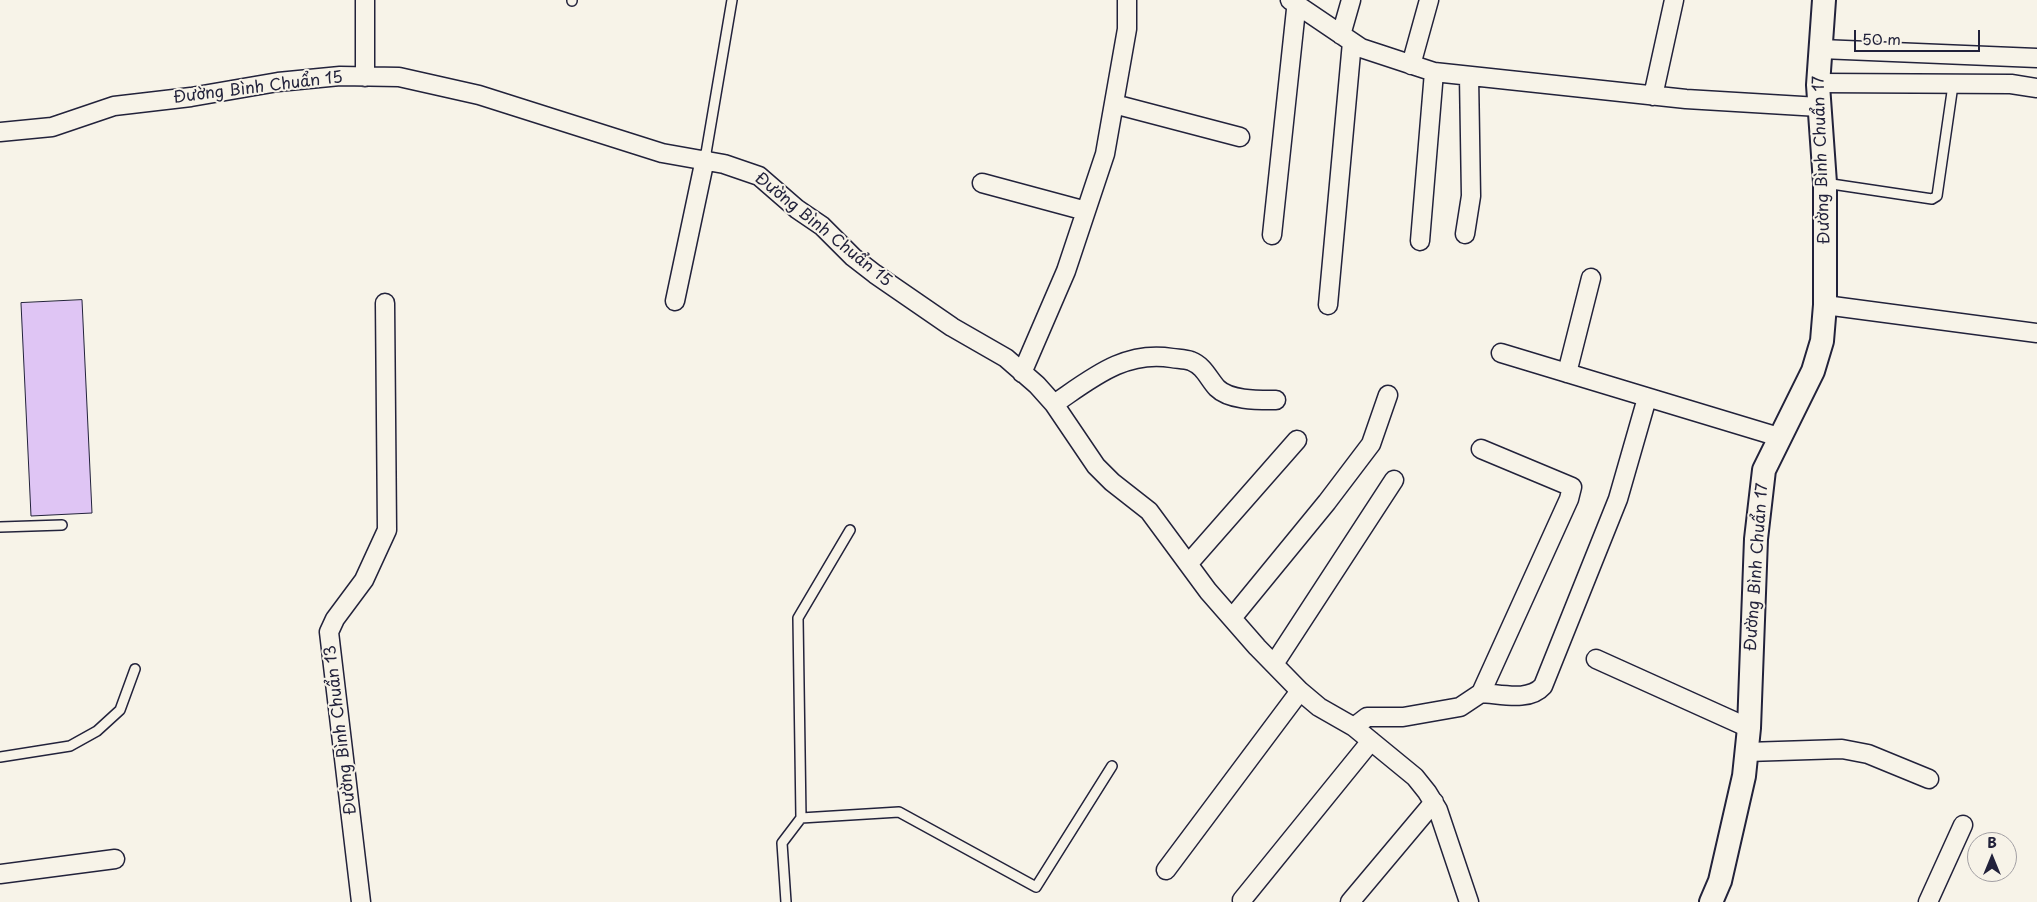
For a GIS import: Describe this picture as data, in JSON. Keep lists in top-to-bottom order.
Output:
{
  "streets": {
    "street": ["Đường Bình Chuẩn 15", "Đường Bình Chuẩn 17", "Đường Bình Chuẩn 13"]
  },
  "scale_bar": "50 m",
  "north": "top"
}
